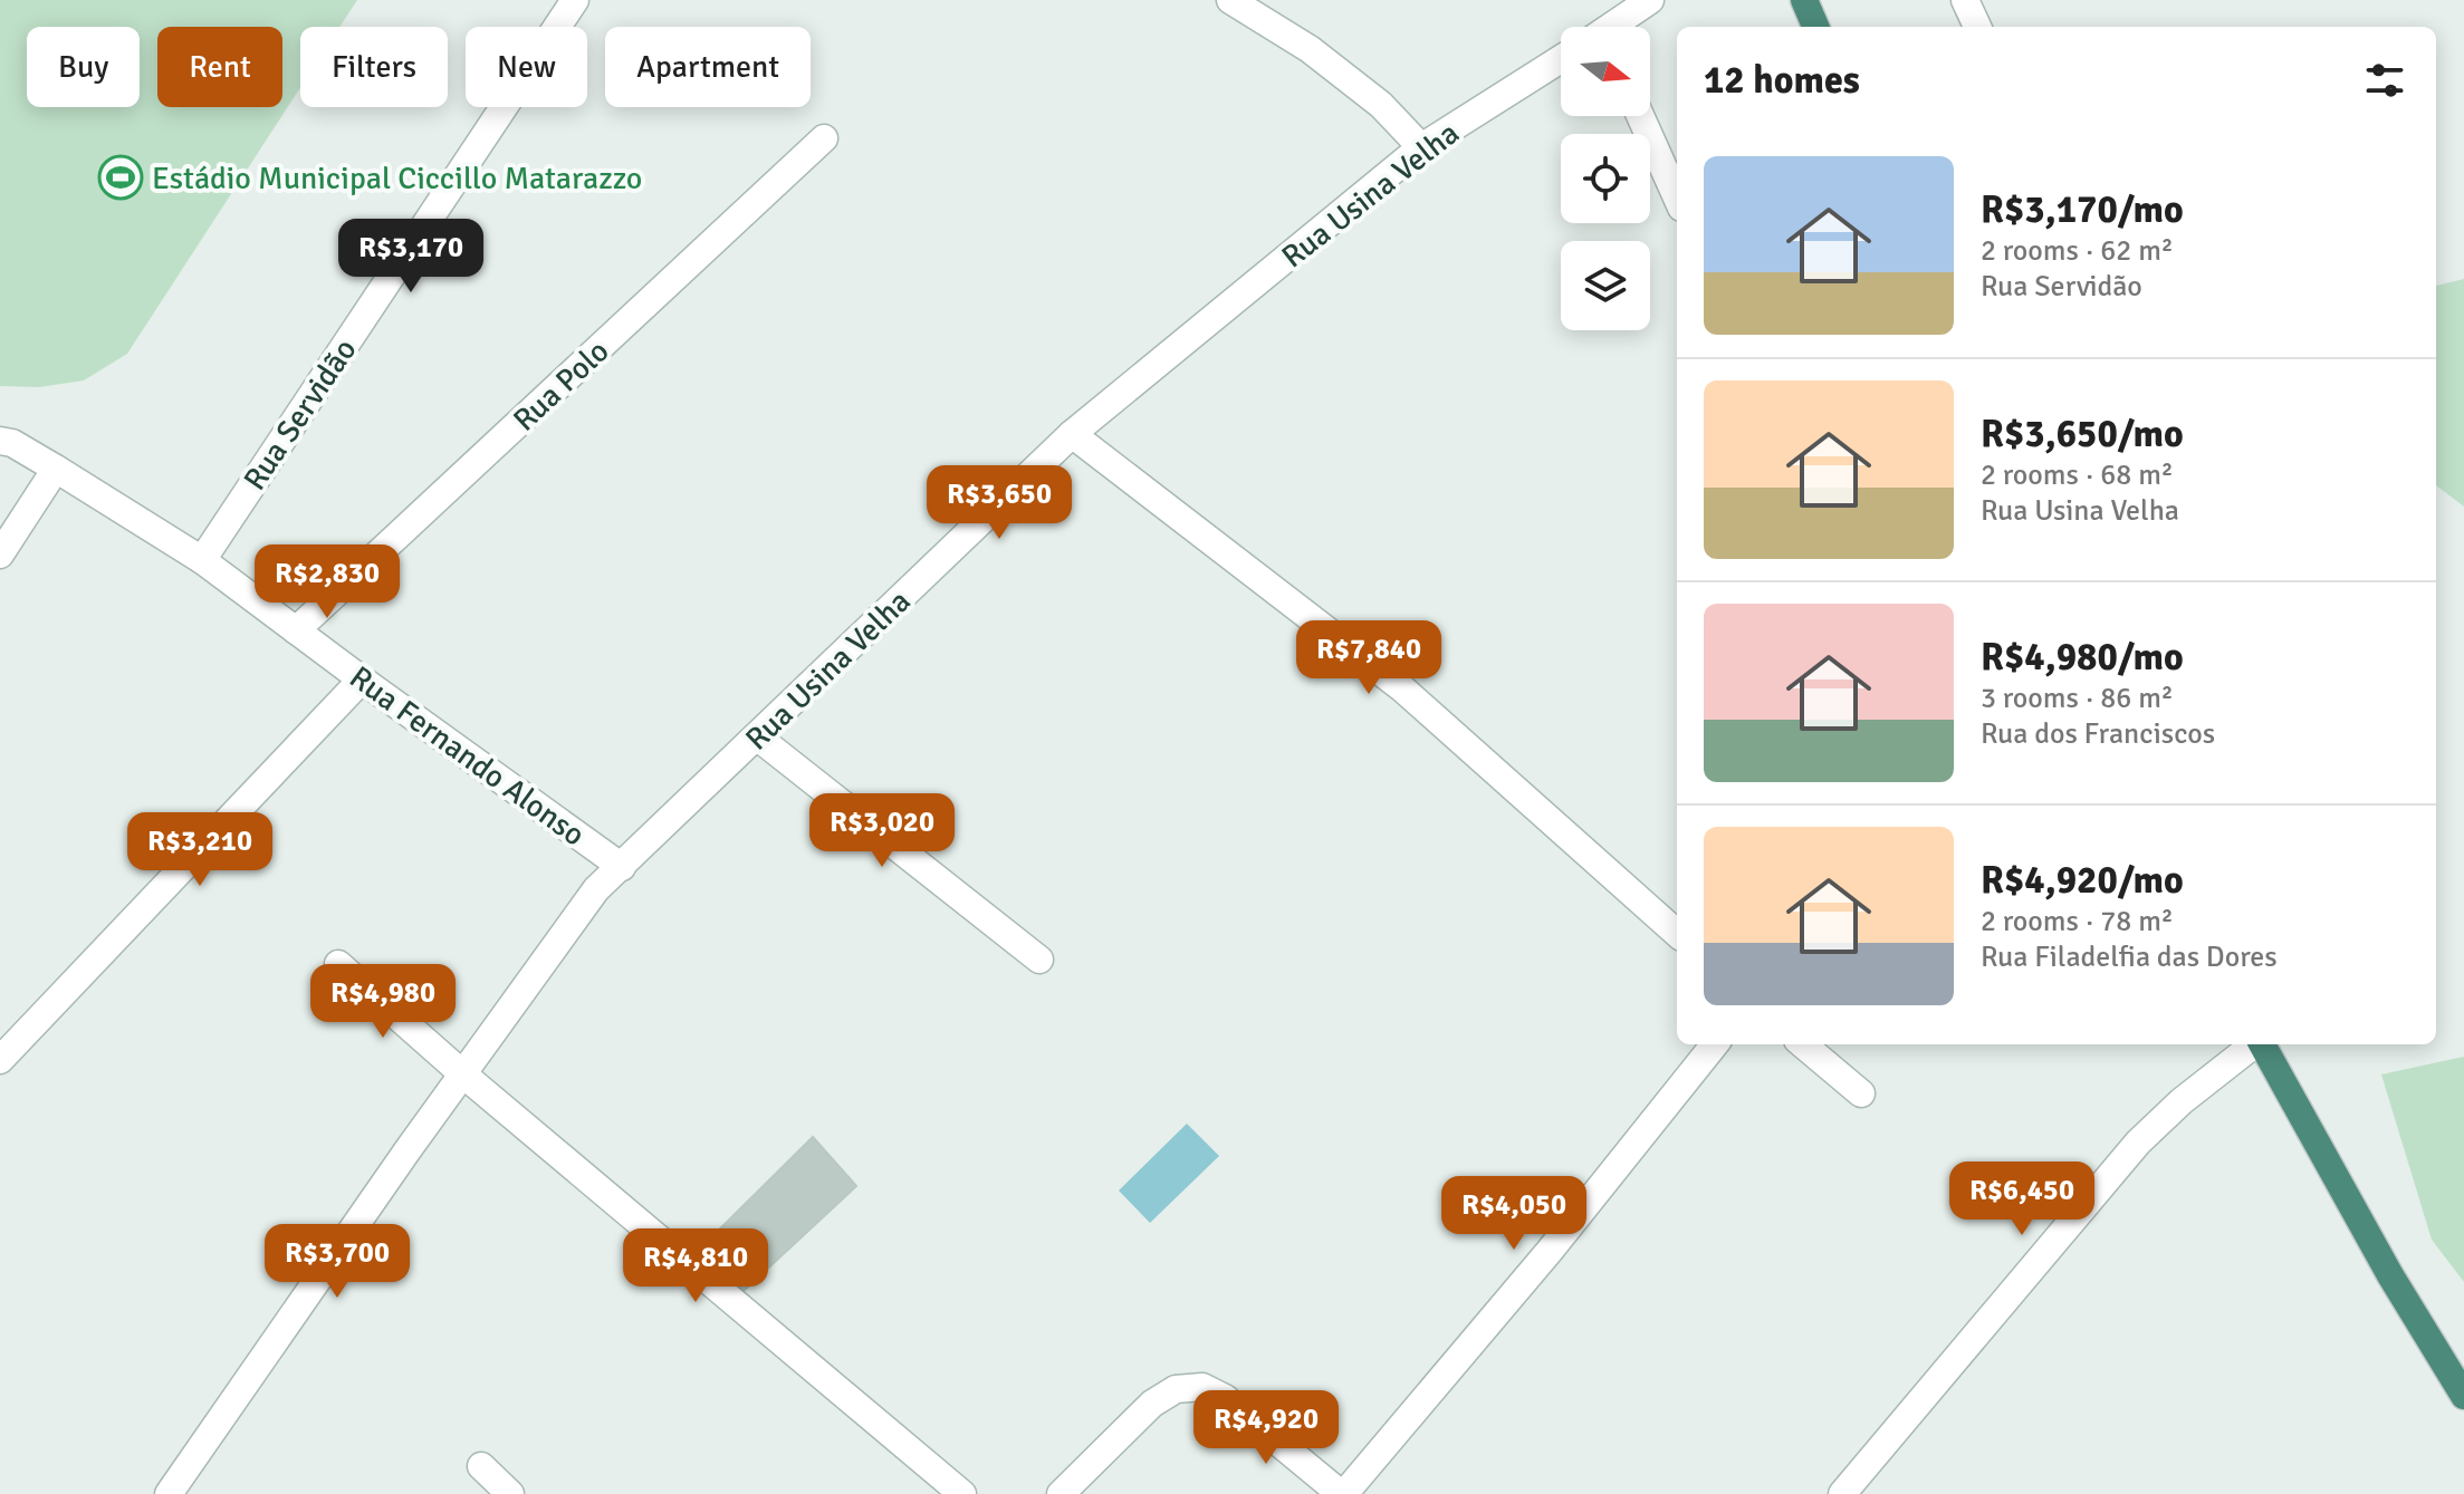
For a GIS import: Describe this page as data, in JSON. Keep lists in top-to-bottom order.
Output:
{
  "streets": {
    "street": [
      "Rua Usina Velha",
      "Rua Polo",
      "Rua Servidão",
      "Rua Fernando Alonso"
    ]
  },
  "crossings": [
    ["Rua Usina Velha", "Rua Fernando Alonso"],
    ["Rua Polo", "Rua Fernando Alonso"],
    ["Rua Servidão", "Rua Fernando Alonso"]
  ],
  "places": {
    "sports": ["Estádio Municipal Ciccillo Matarazzo"]
  },
  "north": "right",
  "page": {
    "chip": [
      "Buy",
      "Rent",
      "Filters",
      "New",
      "Apartment"
    ],
    "heading": "12 homes",
    "list": [
      {
        "name": "R$3,170/mo",
        "note": "2 rooms · 62 m² · Rua Servidão"
      },
      {
        "name": "R$3,650/mo",
        "note": "2 rooms · 68 m² · Rua Usina Velha"
      },
      {
        "name": "R$4,980/mo",
        "note": "3 rooms · 86 m² · Rua dos Franciscos"
      },
      {
        "name": "R$4,920/mo",
        "note": "2 rooms · 78 m² · Rua Filadelfia das Dores"
      }
    ],
    "price": [
      "R$3,170",
      "R$3,650",
      "R$2,830",
      "R$7,840",
      "R$3,020",
      "R$3,210",
      "R$4,980",
      "R$6,450",
      "R$4,050",
      "R$3,700",
      "R$4,810",
      "R$4,920"
    ]
  }
}
